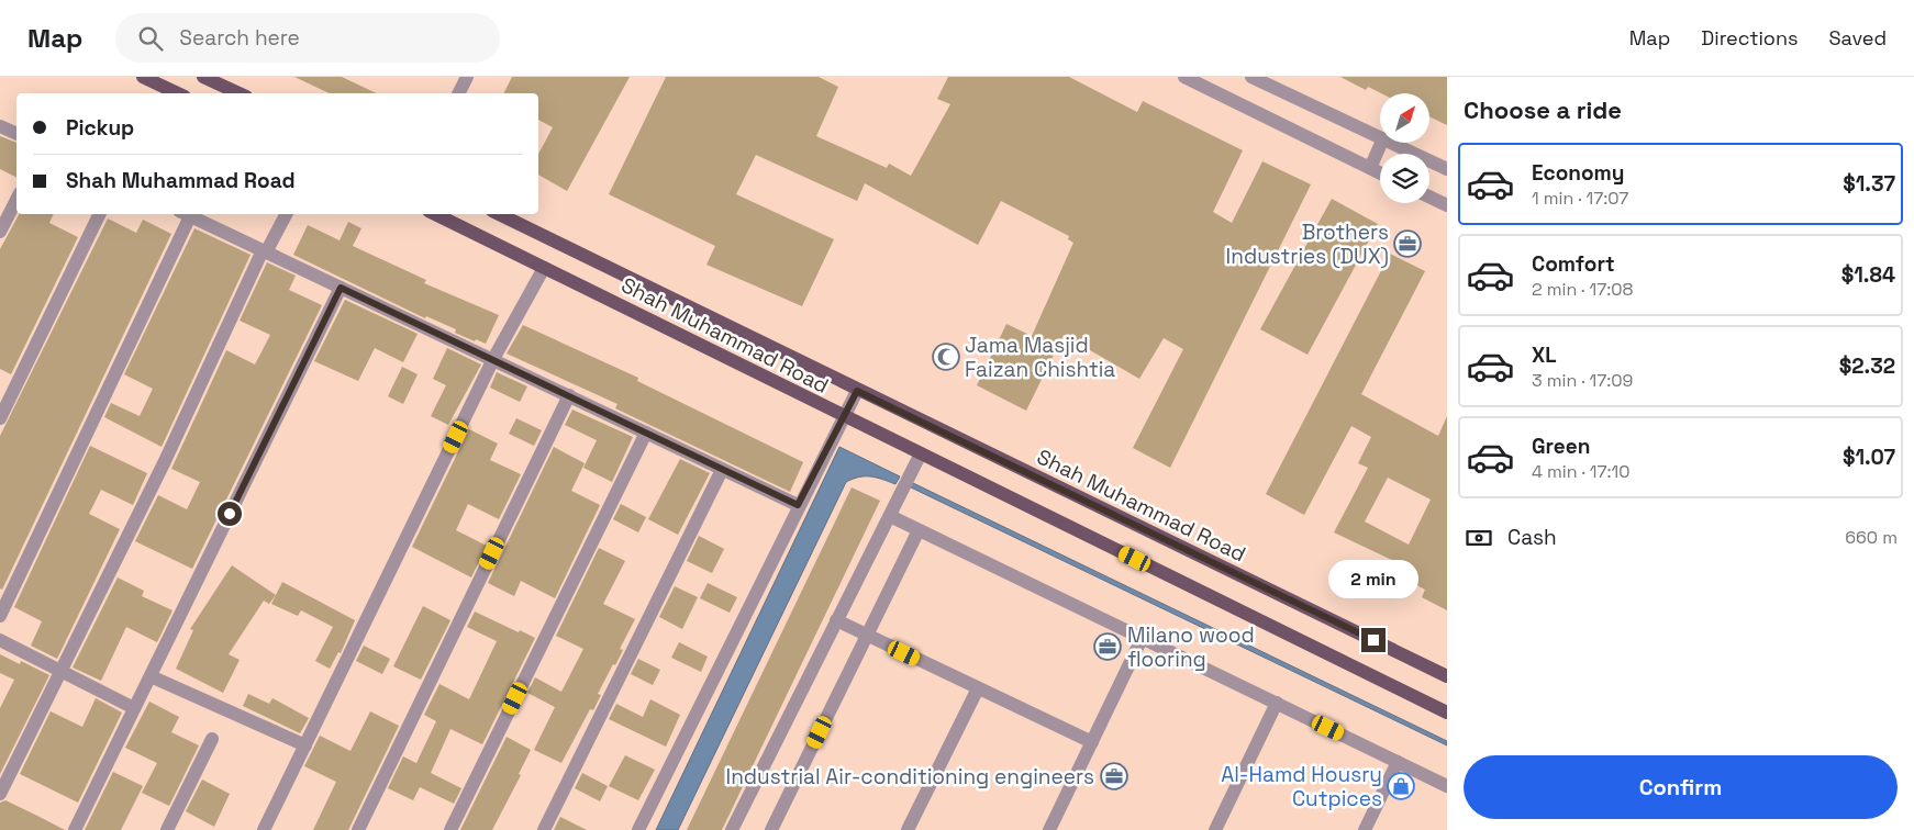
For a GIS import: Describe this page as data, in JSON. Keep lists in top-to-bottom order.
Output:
{
  "streets": {
    "main road": ["Shah Muhammad Road"]
  },
  "places": {
    "office": ["Brothers Industries (DUX)", "Milano wood flooring", "Industrial Air-conditioning engineers"],
    "mosque": ["Jama Masjid Faizan Chishtia"],
    "shop": ["Al-Hamd Housry Cutpices"]
  },
  "north": "top right",
  "page": {
    "header": "Map",
    "search": "Search here",
    "nav": ["Map", "Directions", "Saved"],
    "heading": "Choose a ride",
    "banner": ["Pickup", "Shah Muhammad Road"],
    "list": [
      {
        "name": "Economy",
        "note": "1 min · 17:07",
        "value": "$1.37"
      },
      {
        "name": "Comfort",
        "note": "2 min · 17:08",
        "value": "$1.84"
      },
      {
        "name": "XL",
        "note": "3 min · 17:09",
        "value": "$2.32"
      },
      {
        "name": "Green",
        "note": "4 min · 17:10",
        "value": "$1.07"
      }
    ],
    "pay": ["Cash", "660 m"],
    "bubble": "2 min",
    "buttons": "Confirm"
  }
}
